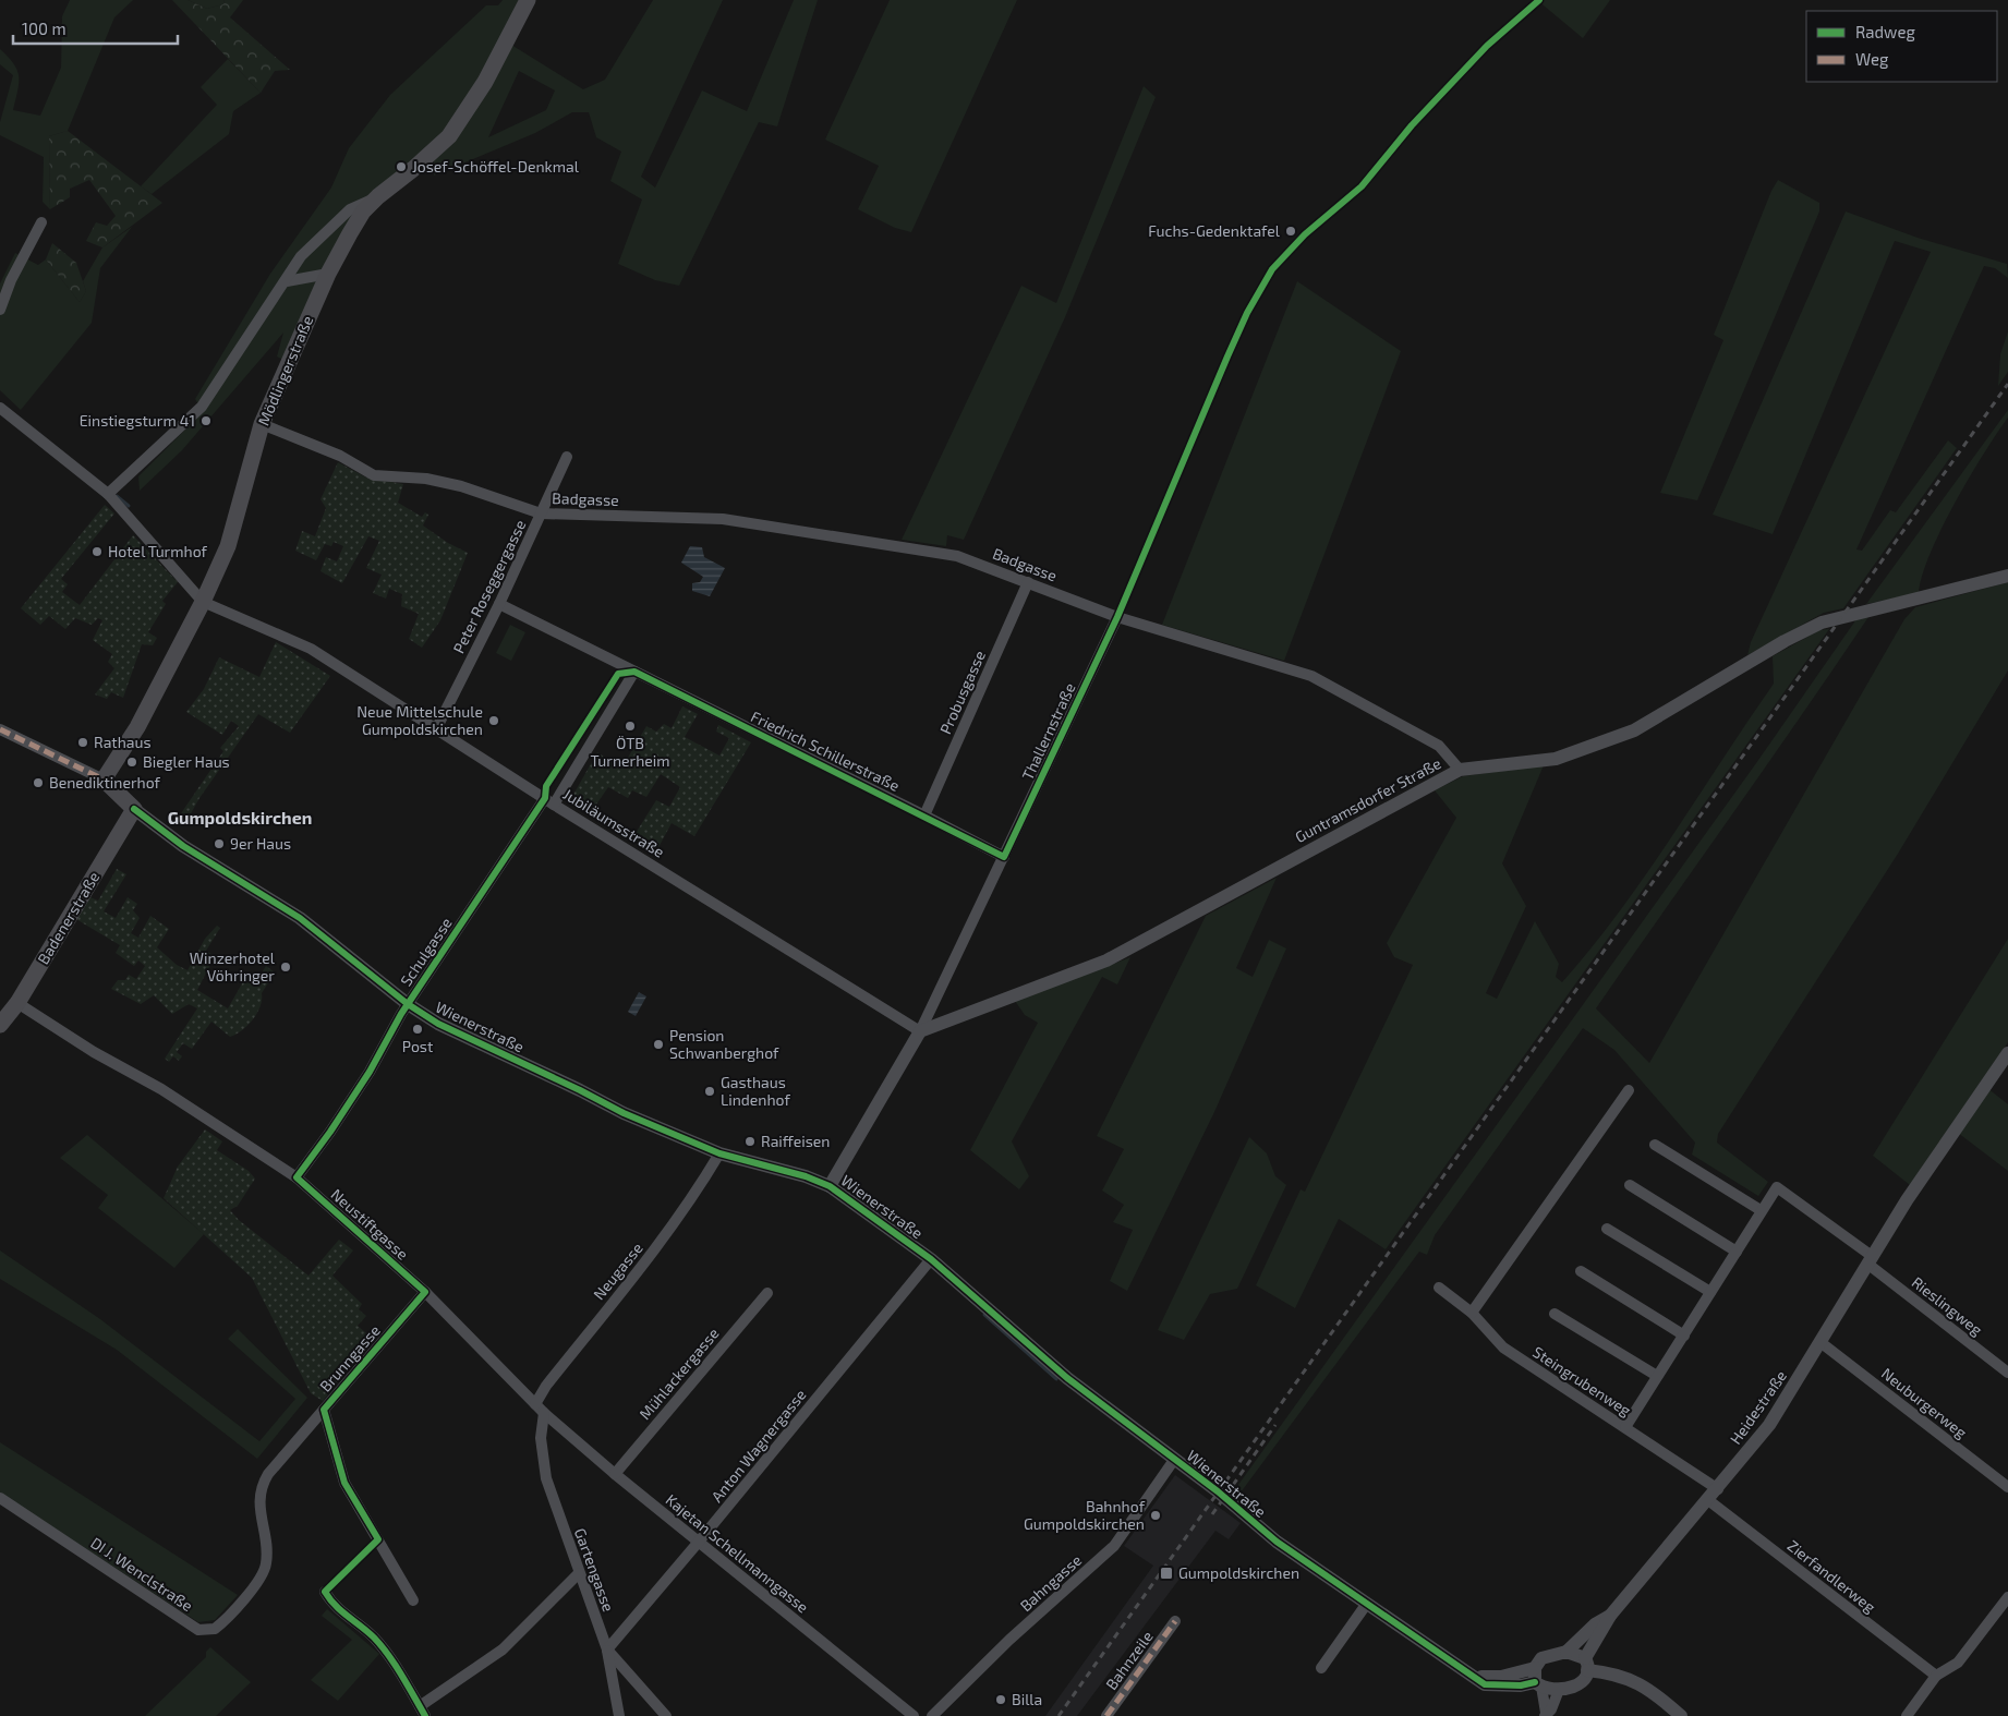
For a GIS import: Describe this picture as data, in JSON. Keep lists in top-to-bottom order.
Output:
{
  "streets": {
    "main road": ["Mödlingerstraße", "Badenerstraße"],
    "street": [
      "Badgasse",
      "Peter Roseggergasse",
      "Probusgasse",
      "Thallernstraße",
      "Friedrich Schillerstraße",
      "Guntramsdorfer Straße",
      "Jubiläumsstraße",
      "Schulgasse",
      "Wienerstraße",
      "Neustiftgasse",
      "Neugasse",
      "Rieslingweg",
      "Brunngasse",
      "Mühlackergasse",
      "Steingrubenweg",
      "Neuburgerweg",
      "Heidestraße",
      "Anton Wagnergasse",
      "Kajetan Schellmanngasse",
      "Gartengasse",
      "DI J. Wenclstraße",
      "Zierfandlerweg",
      "Bahngasse",
      "Bahnzeile"
    ]
  },
  "crossings": [
    ["Mödlingerstraße", "Badgasse"],
    ["Mödlingerstraße", "Jubiläumsstraße"],
    ["Badgasse", "Peter Roseggergasse"],
    ["Badgasse", "Probusgasse"],
    ["Badgasse", "Thallernstraße"],
    ["Badgasse", "Guntramsdorfer Straße"],
    ["Peter Roseggergasse", "Friedrich Schillerstraße"],
    ["Peter Roseggergasse", "Jubiläumsstraße"],
    ["Probusgasse", "Friedrich Schillerstraße"],
    ["Thallernstraße", "Friedrich Schillerstraße"],
    ["Thallernstraße", "Guntramsdorfer Straße"],
    ["Thallernstraße", "Jubiläumsstraße"],
    ["Thallernstraße", "Wienerstraße"],
    ["Friedrich Schillerstraße", "Schulgasse"],
    ["Guntramsdorfer Straße", "Jubiläumsstraße"],
    ["Jubiläumsstraße", "Schulgasse"],
    ["Badenerstraße", "Wienerstraße"],
    ["Badenerstraße", "Neustiftgasse"],
    ["Schulgasse", "Wienerstraße"],
    ["Schulgasse", "Neustiftgasse"],
    ["Wienerstraße", "Neugasse"],
    ["Wienerstraße", "Heidestraße"],
    ["Wienerstraße", "Anton Wagnergasse"],
    ["Wienerstraße", "Bahngasse"],
    ["Neustiftgasse", "Neugasse"],
    ["Neustiftgasse", "Brunngasse"],
    ["Neustiftgasse", "Kajetan Schellmanngasse"],
    ["Neustiftgasse", "Gartengasse"],
    ["Rieslingweg", "Heidestraße"],
    ["Brunngasse", "DI J. Wenclstraße"],
    ["Mühlackergasse", "Kajetan Schellmanngasse"],
    ["Steingrubenweg", "Heidestraße"],
    ["Neuburgerweg", "Heidestraße"],
    ["Heidestraße", "Zierfandlerweg"],
    ["Anton Wagnergasse", "Kajetan Schellmanngasse"],
    ["Anton Wagnergasse", "Gartengasse"],
    ["Kajetan Schellmanngasse", "Gartengasse"]
  ],
  "districts": ["Gumpoldskirchen"],
  "places": {
    "other": [
      "Josef-Schöffel-Denkmal",
      "Fuchs-Gedenktafel",
      "Einstiegsturm 41",
      "Hotel Turmhof",
      "Neue Mittelschule Gumpoldskirchen",
      "ÖTB Turnerheim",
      "Rathaus",
      "Biegler Haus",
      "Benediktinerhof",
      "9er Haus",
      "Winzerhotel Vöhringer",
      "Post",
      "Pension Schwanberghof",
      "Gasthaus Lindenhof",
      "Raiffeisen",
      "Bahnhof Gumpoldskirchen",
      "Billa"
    ],
    "transit": ["Gumpoldskirchen"]
  },
  "legend": ["Radweg", "Weg"],
  "scale_bar": "100 m"
}
